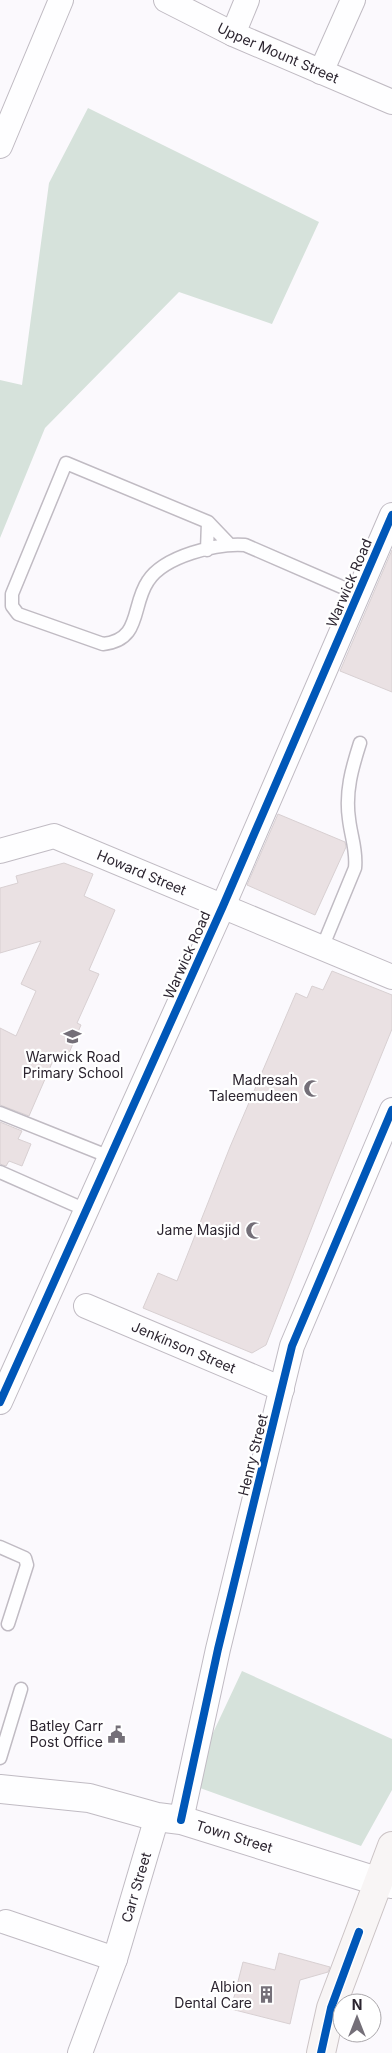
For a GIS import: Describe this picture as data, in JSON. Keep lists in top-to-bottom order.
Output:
{
  "streets": {
    "street": [
      "Upper Mount Street",
      "Warwick Road",
      "Howard Street",
      "Jenkinson Street",
      "Henry Street",
      "Town Street",
      "Carr Street"
    ]
  },
  "crossings": [
    ["Warwick Road", "Howard Street"],
    ["Jenkinson Street", "Henry Street"],
    ["Henry Street", "Town Street"],
    ["Henry Street", "Carr Street"],
    ["Town Street", "Carr Street"]
  ],
  "places": {
    "school or university": ["Warwick Road Primary School"],
    "mosque": ["Madresah Taleemudeen", "Jame Masjid"],
    "public building": ["Batley Carr Post Office"],
    "building": ["Albion Dental Care"]
  },
  "north": "top"
}
